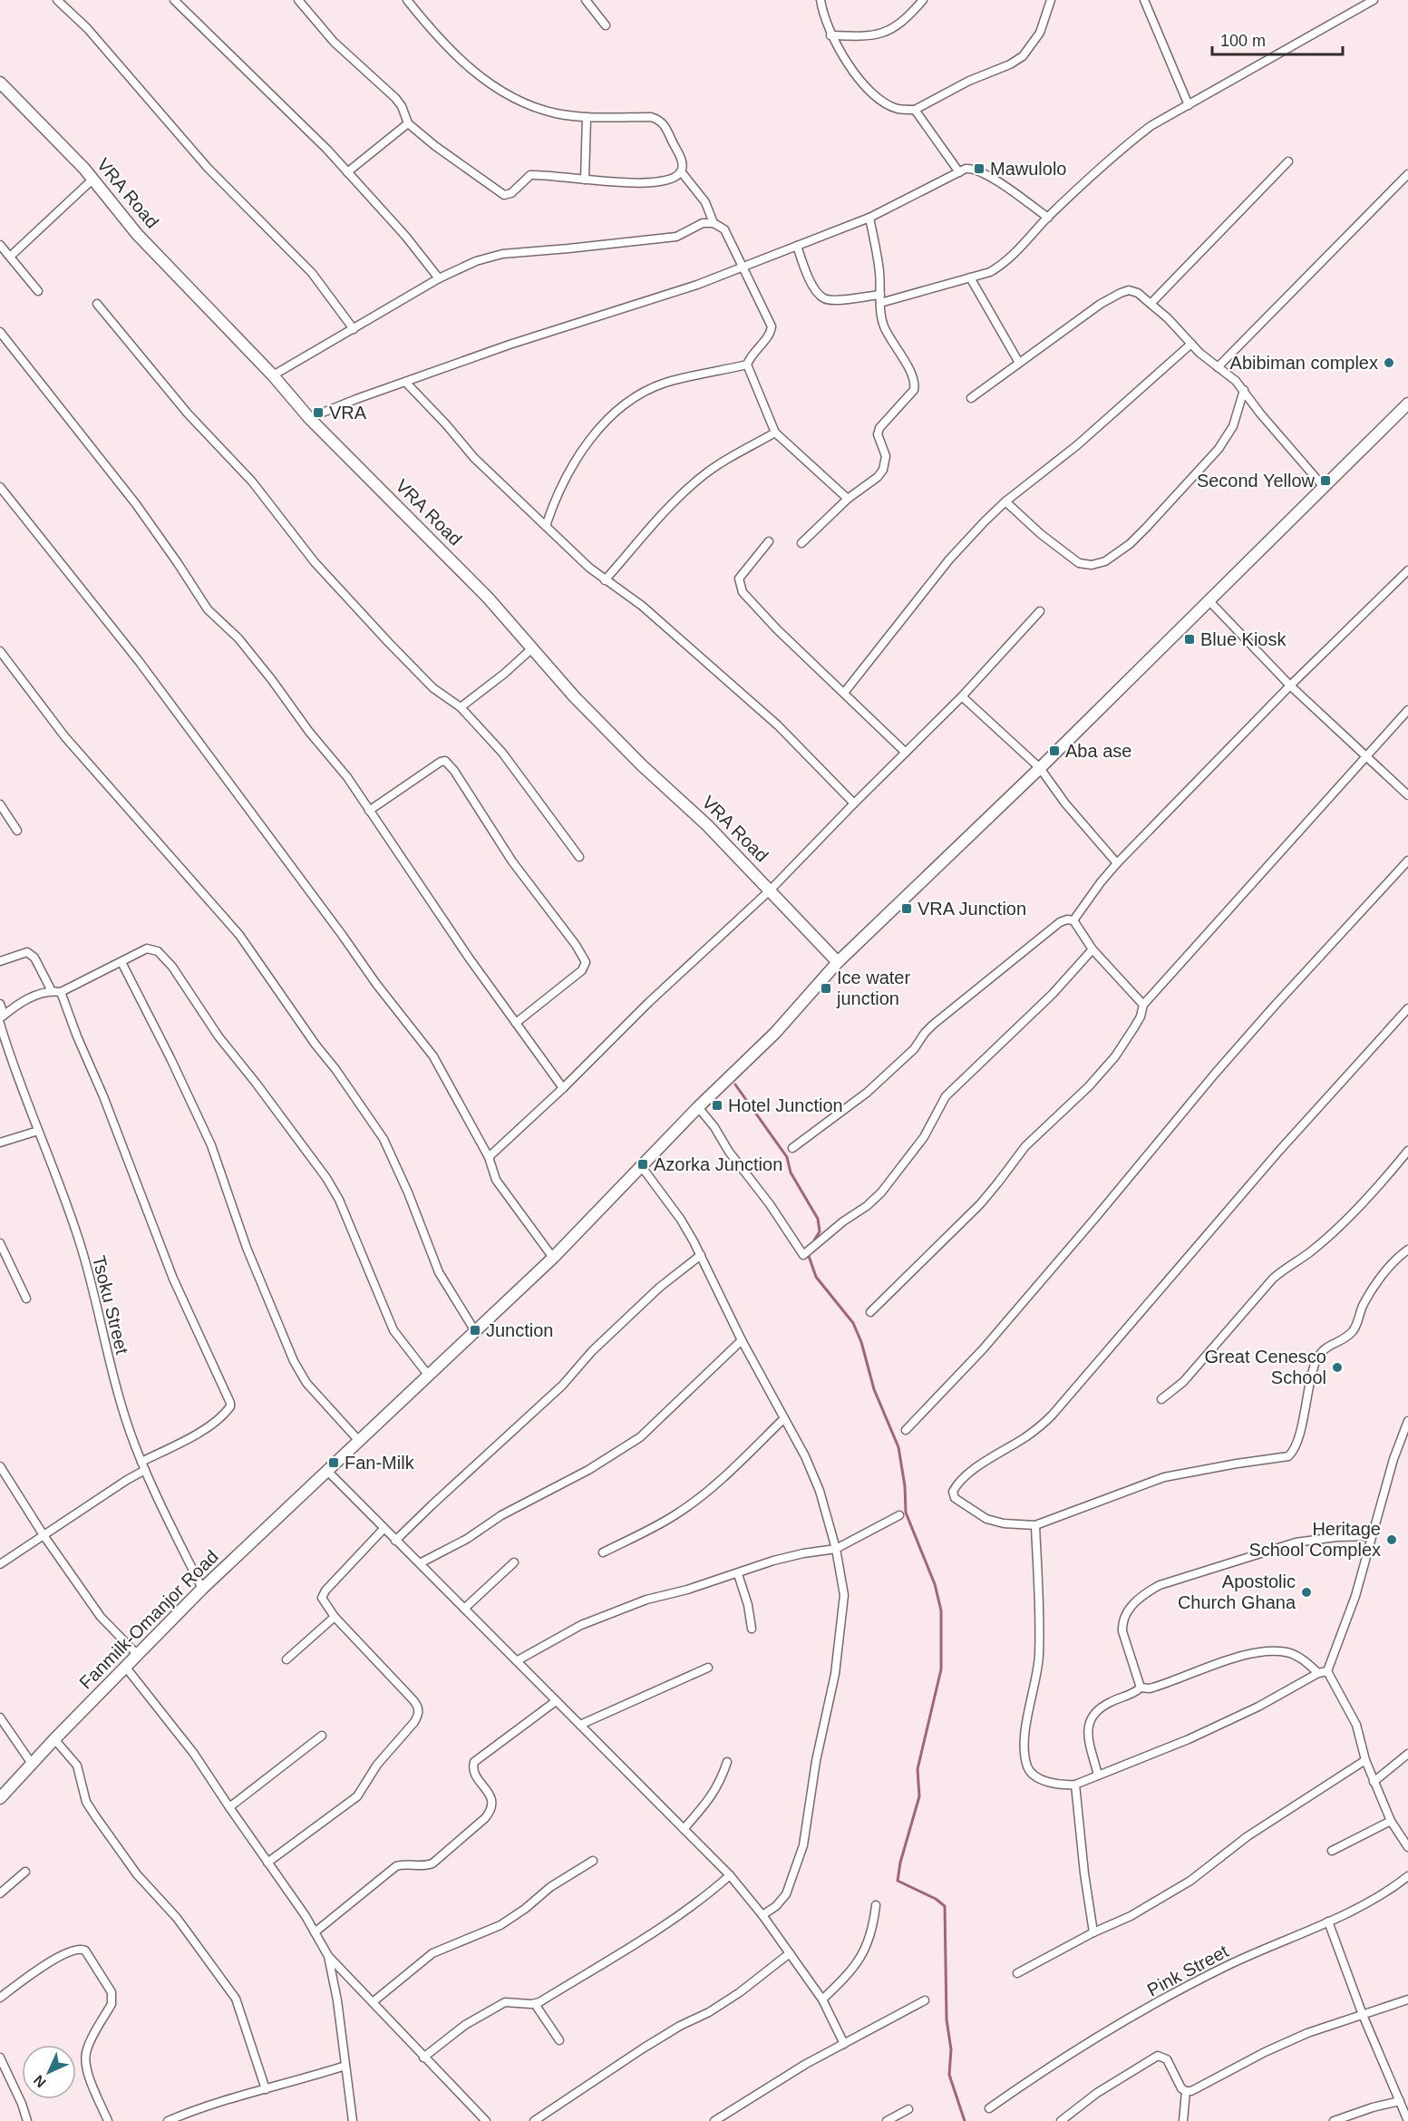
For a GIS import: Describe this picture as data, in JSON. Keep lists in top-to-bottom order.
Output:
{
  "streets": {
    "street": [
      "VRA Road",
      "Tsoku Street",
      "Fanmilk-Omanjor Road",
      "Pink Street"
    ]
  },
  "crossings": [
    ["VRA Road", "Fanmilk-Omanjor Road"],
    ["Tsoku Street", "Fanmilk-Omanjor Road"]
  ],
  "places": {
    "transit": [
      "Mawulolo",
      "VRA",
      "Second Yellow",
      "Blue Kiosk",
      "Aba ase",
      "VRA Junction",
      "Ice water junction",
      "Hotel Junction",
      "Azorka Junction",
      "Junction",
      "Fan-Milk"
    ],
    "other": [
      "Abibiman complex",
      "Great Cenesco School",
      "Heritage School Complex",
      "Apostolic Church Ghana"
    ]
  },
  "scale_bar": "100 m",
  "north": "bottom left"
}
